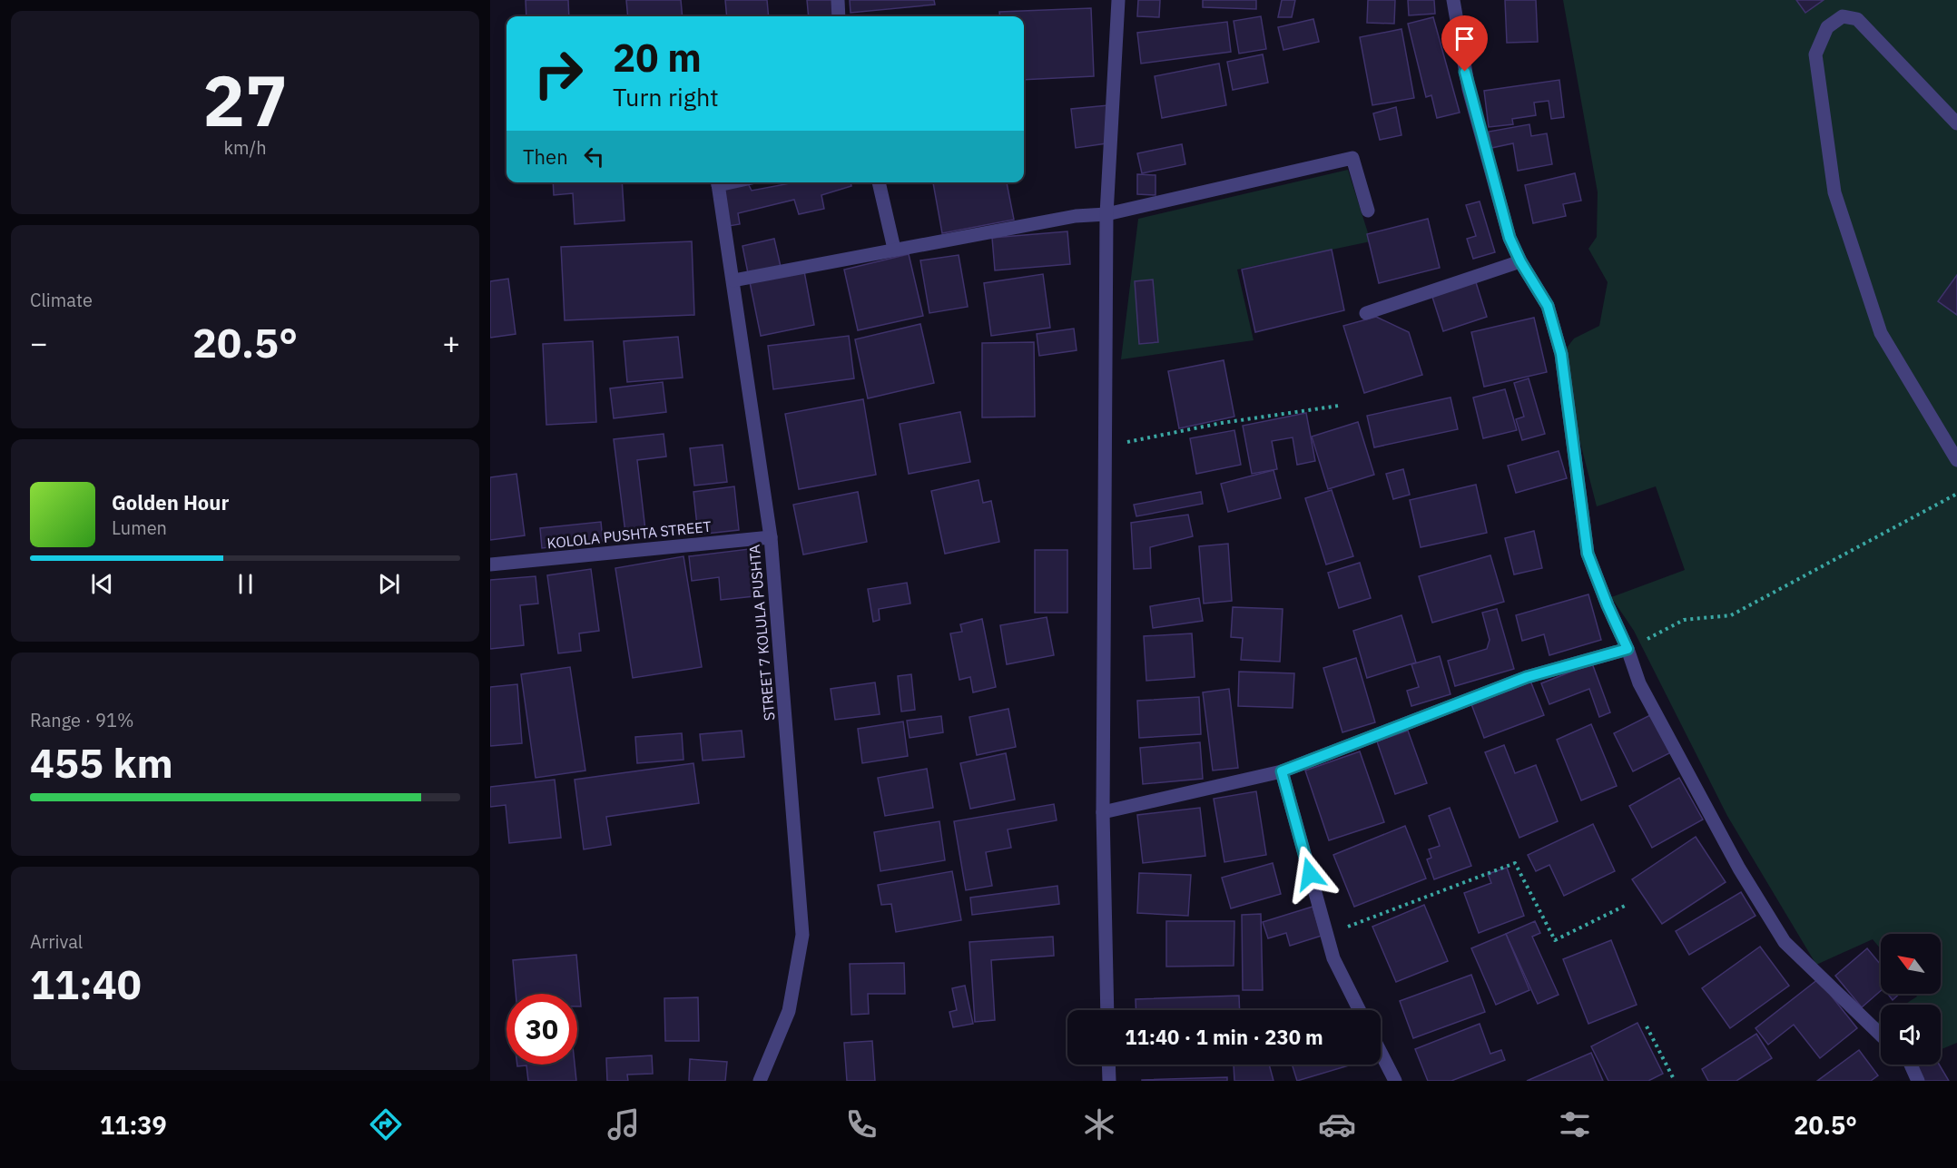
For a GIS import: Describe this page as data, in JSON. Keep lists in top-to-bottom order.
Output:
{
  "streets": {
    "street": ["KOLOLA PUSHTA STREET", "STREET 7 KOLULA PUSHTA"]
  },
  "crossings": [
    ["KOLOLA PUSHTA STREET", "STREET 7 KOLULA PUSHTA"]
  ],
  "north": "top left",
  "page": {
    "tile": [
      ["27", "km/h"],
      "Climate",
      ["Range · 91%", "455 km"],
      ["Arrival", "11:40"]
    ],
    "turn": ["20 m", "Turn right"],
    "then": "Then",
    "heat": ["−", "20.5°", "+"],
    "song": ["Golden Hour", "Lumen"],
    "limit": "30",
    "trip": "11:40 · 1 min · 230 m",
    "tabs": ["11:39", "20.5°"]
  }
}
